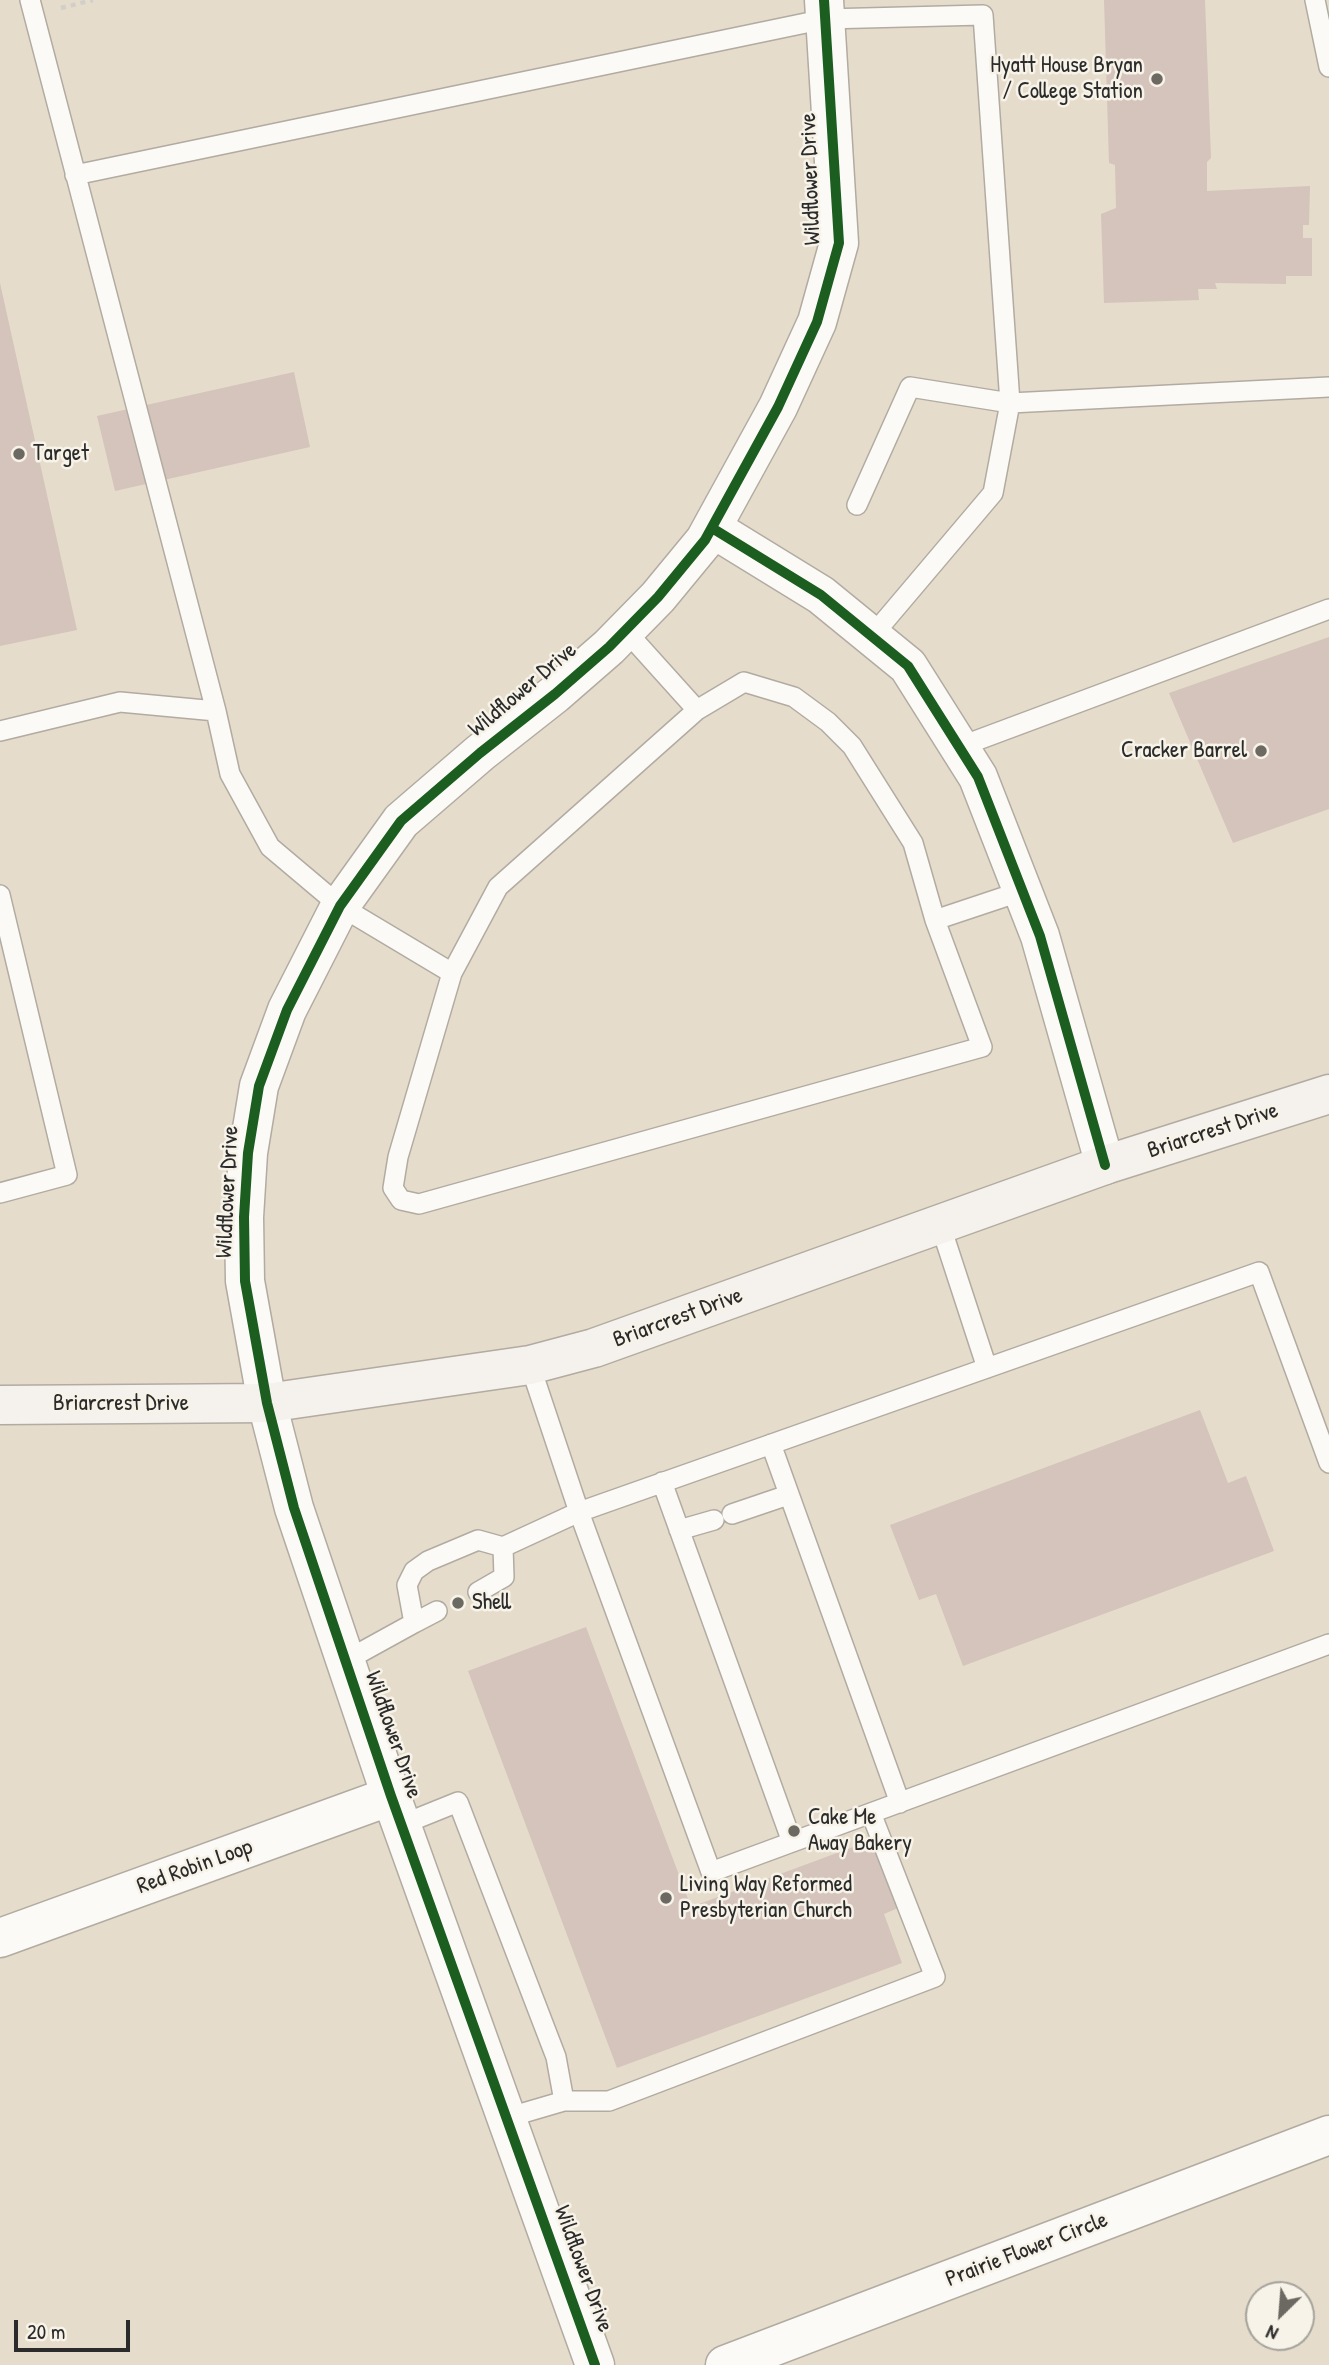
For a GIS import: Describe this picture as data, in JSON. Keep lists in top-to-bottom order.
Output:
{
  "streets": {
    "main road": ["Briarcrest Drive"],
    "street": ["Wildflower Drive", "Red Robin Loop", "Prairie Flower Circle"]
  },
  "crossings": [
    ["Wildflower Drive", "Briarcrest Drive"],
    ["Wildflower Drive", "Red Robin Loop"]
  ],
  "places": [
    "Hyatt House Bryan / College Station",
    "Target",
    "Cracker Barrel",
    "Shell",
    "Cake Me Away Bakery",
    "Living Way Reformed Presbyterian Church"
  ],
  "scale_bar": "20 m",
  "north": "bottom left"
}
